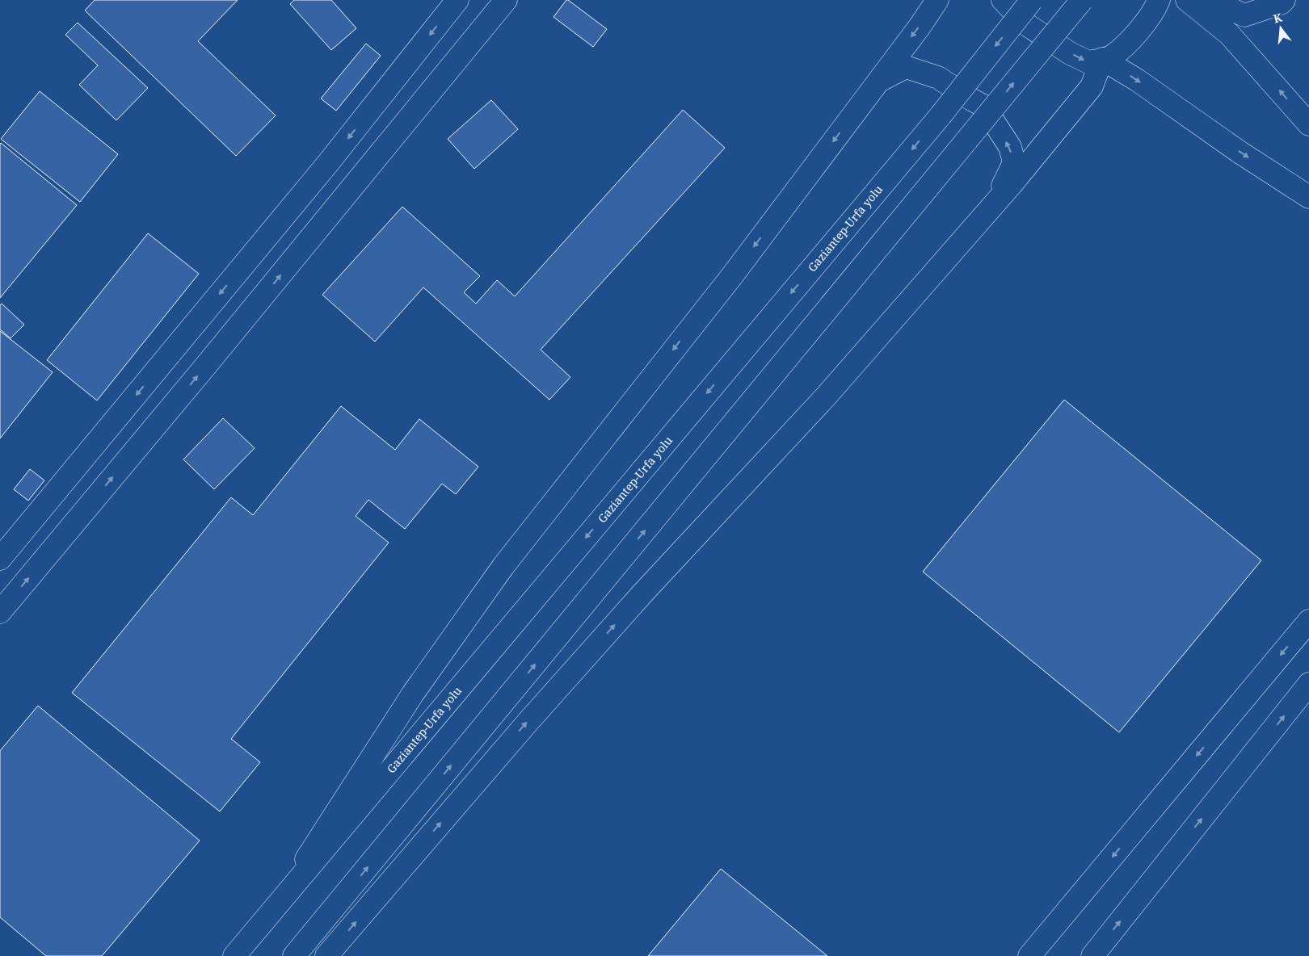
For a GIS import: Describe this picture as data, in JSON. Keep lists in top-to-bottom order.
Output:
{
  "streets": {
    "main road": ["Gaziantep-Urfa yolu"]
  },
  "north": "top"
}
